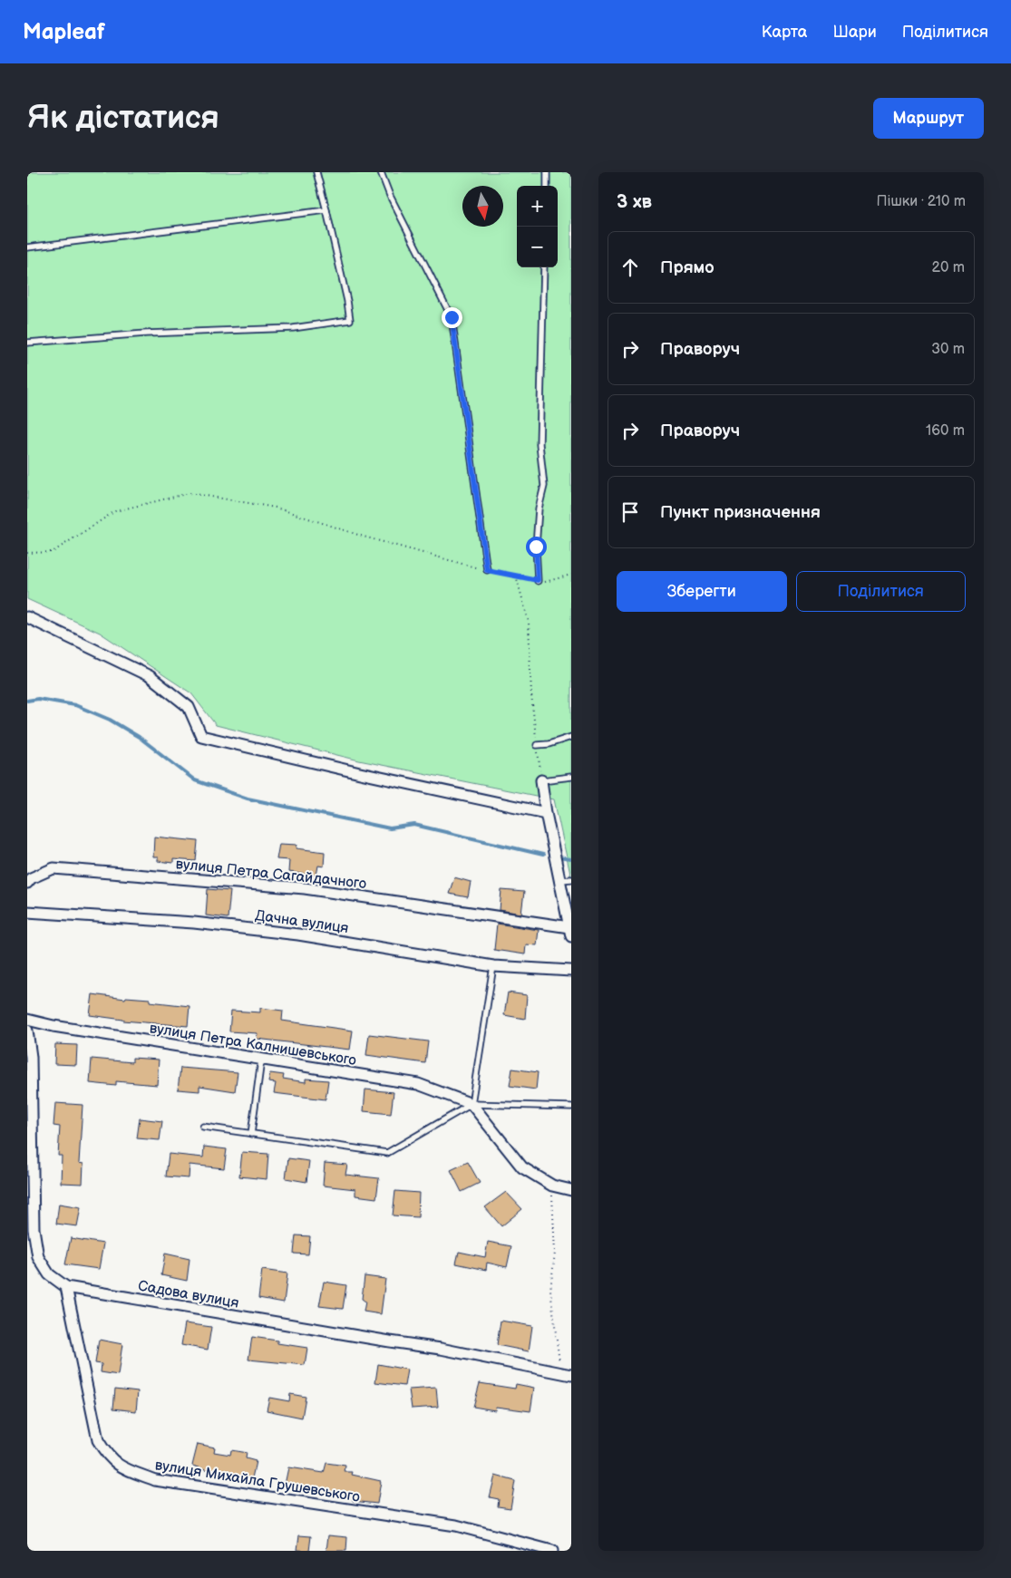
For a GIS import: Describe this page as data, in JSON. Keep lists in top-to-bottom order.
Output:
{
  "streets": {
    "street": [
      "вулиця Петра Сагайдачного",
      "Дачна вулиця",
      "вулиця Петра Калнишевського",
      "Садова вулиця",
      "вулиця Михайла Грушевського"
    ]
  },
  "crossings": [
    ["Садова вулиця", "вулиця Михайла Грушевського"]
  ],
  "north": "bottom",
  "page": {
    "header": "Mapleaf",
    "nav": ["Карта", "Шари", "Поділитися"],
    "buttons": [
      "Маршрут",
      ["Зберегти", "Поділитися"]
    ],
    "title": "Як дістатися",
    "heading": ["3 хв", "Пішки · 210 m"],
    "map_buttons": ["+", "−"],
    "list": [
      ["Прямо", "20 m"],
      ["Праворуч", "30 m"],
      ["Праворуч", "160 m"],
      "Пункт призначення"
    ]
  }
}
